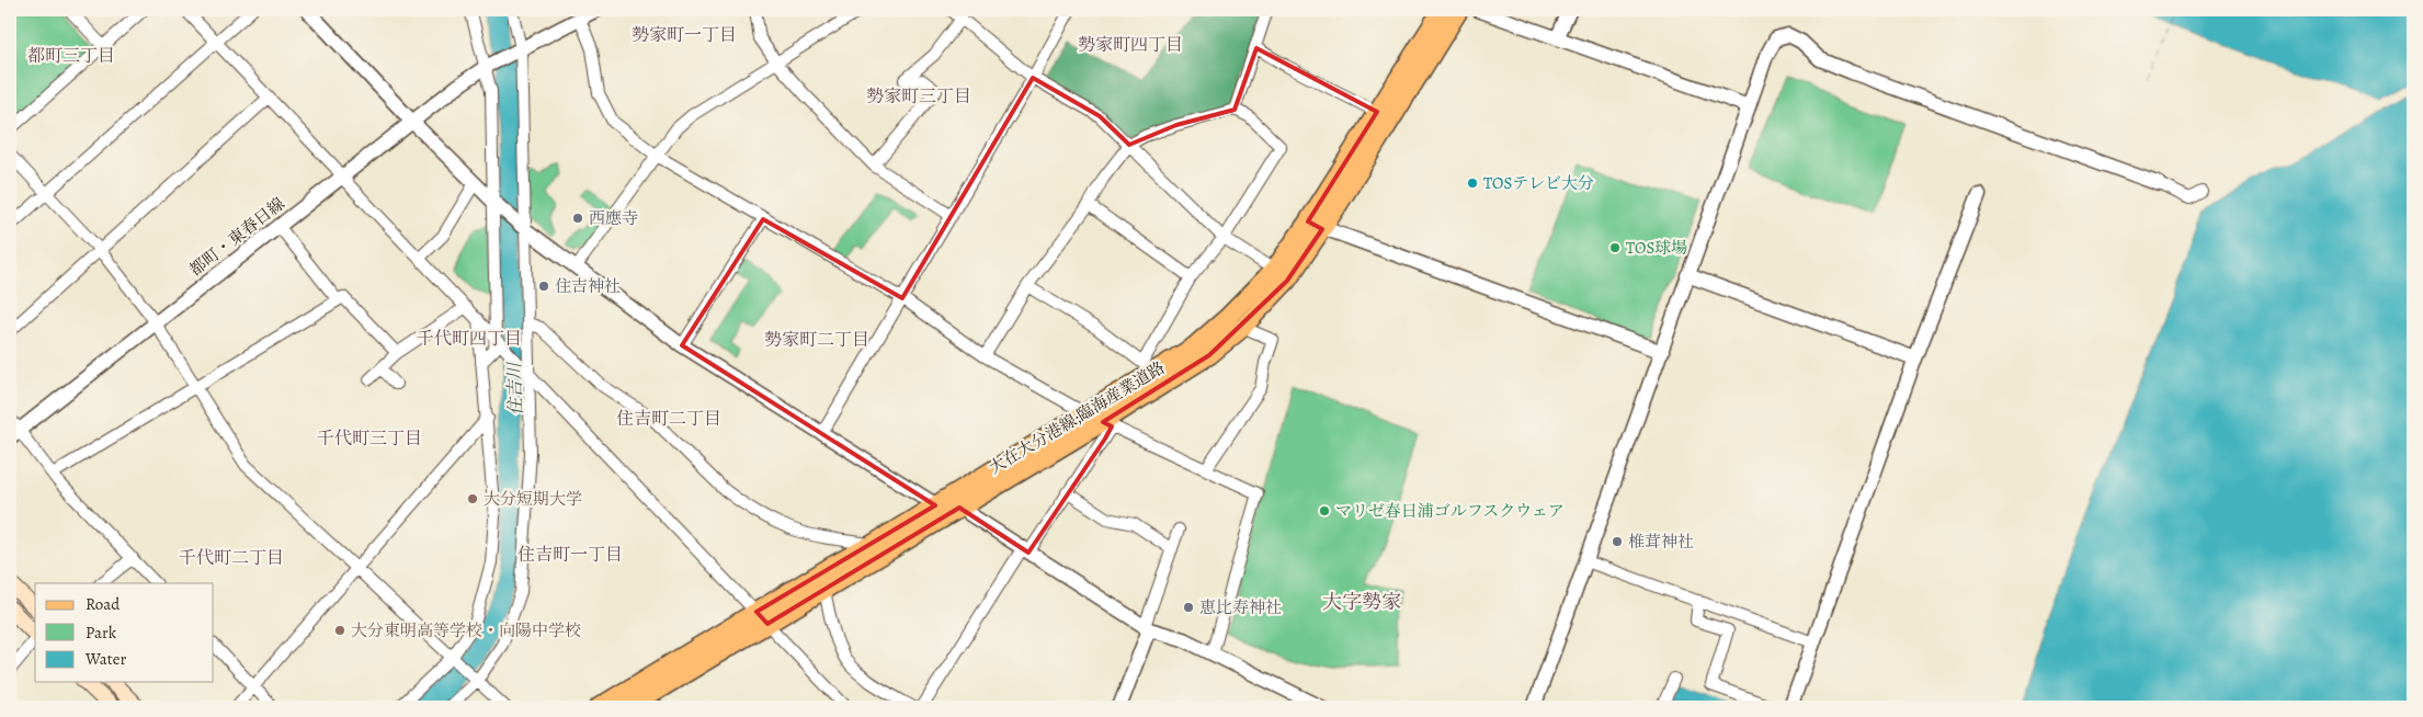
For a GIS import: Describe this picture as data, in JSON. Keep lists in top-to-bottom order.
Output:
{
  "streets": {
    "main road": ["大在大分港線;臨海産業道路"],
    "street": ["都町・東春日線"]
  },
  "districts": [
    "勢家町一丁目",
    "勢家町四丁目",
    "都町三丁目",
    "勢家町三丁目",
    "千代町四丁目",
    "勢家町二丁目",
    "住吉町二丁目",
    "千代町三丁目",
    "住吉町一丁目",
    "千代町二丁目",
    "大字勢家"
  ],
  "water": ["住吉川"],
  "places": [
    "TOSテレビ大分",
    "西應寺",
    "TOS球場",
    "住吉神社",
    "大分短期大学",
    "マリゼ春日浦ゴルフスクウェア",
    "椎茸神社",
    "恵比寿神社",
    "大分東明高等学校・向陽中学校"
  ],
  "legend": ["Road", "Park", "Water"]
}
